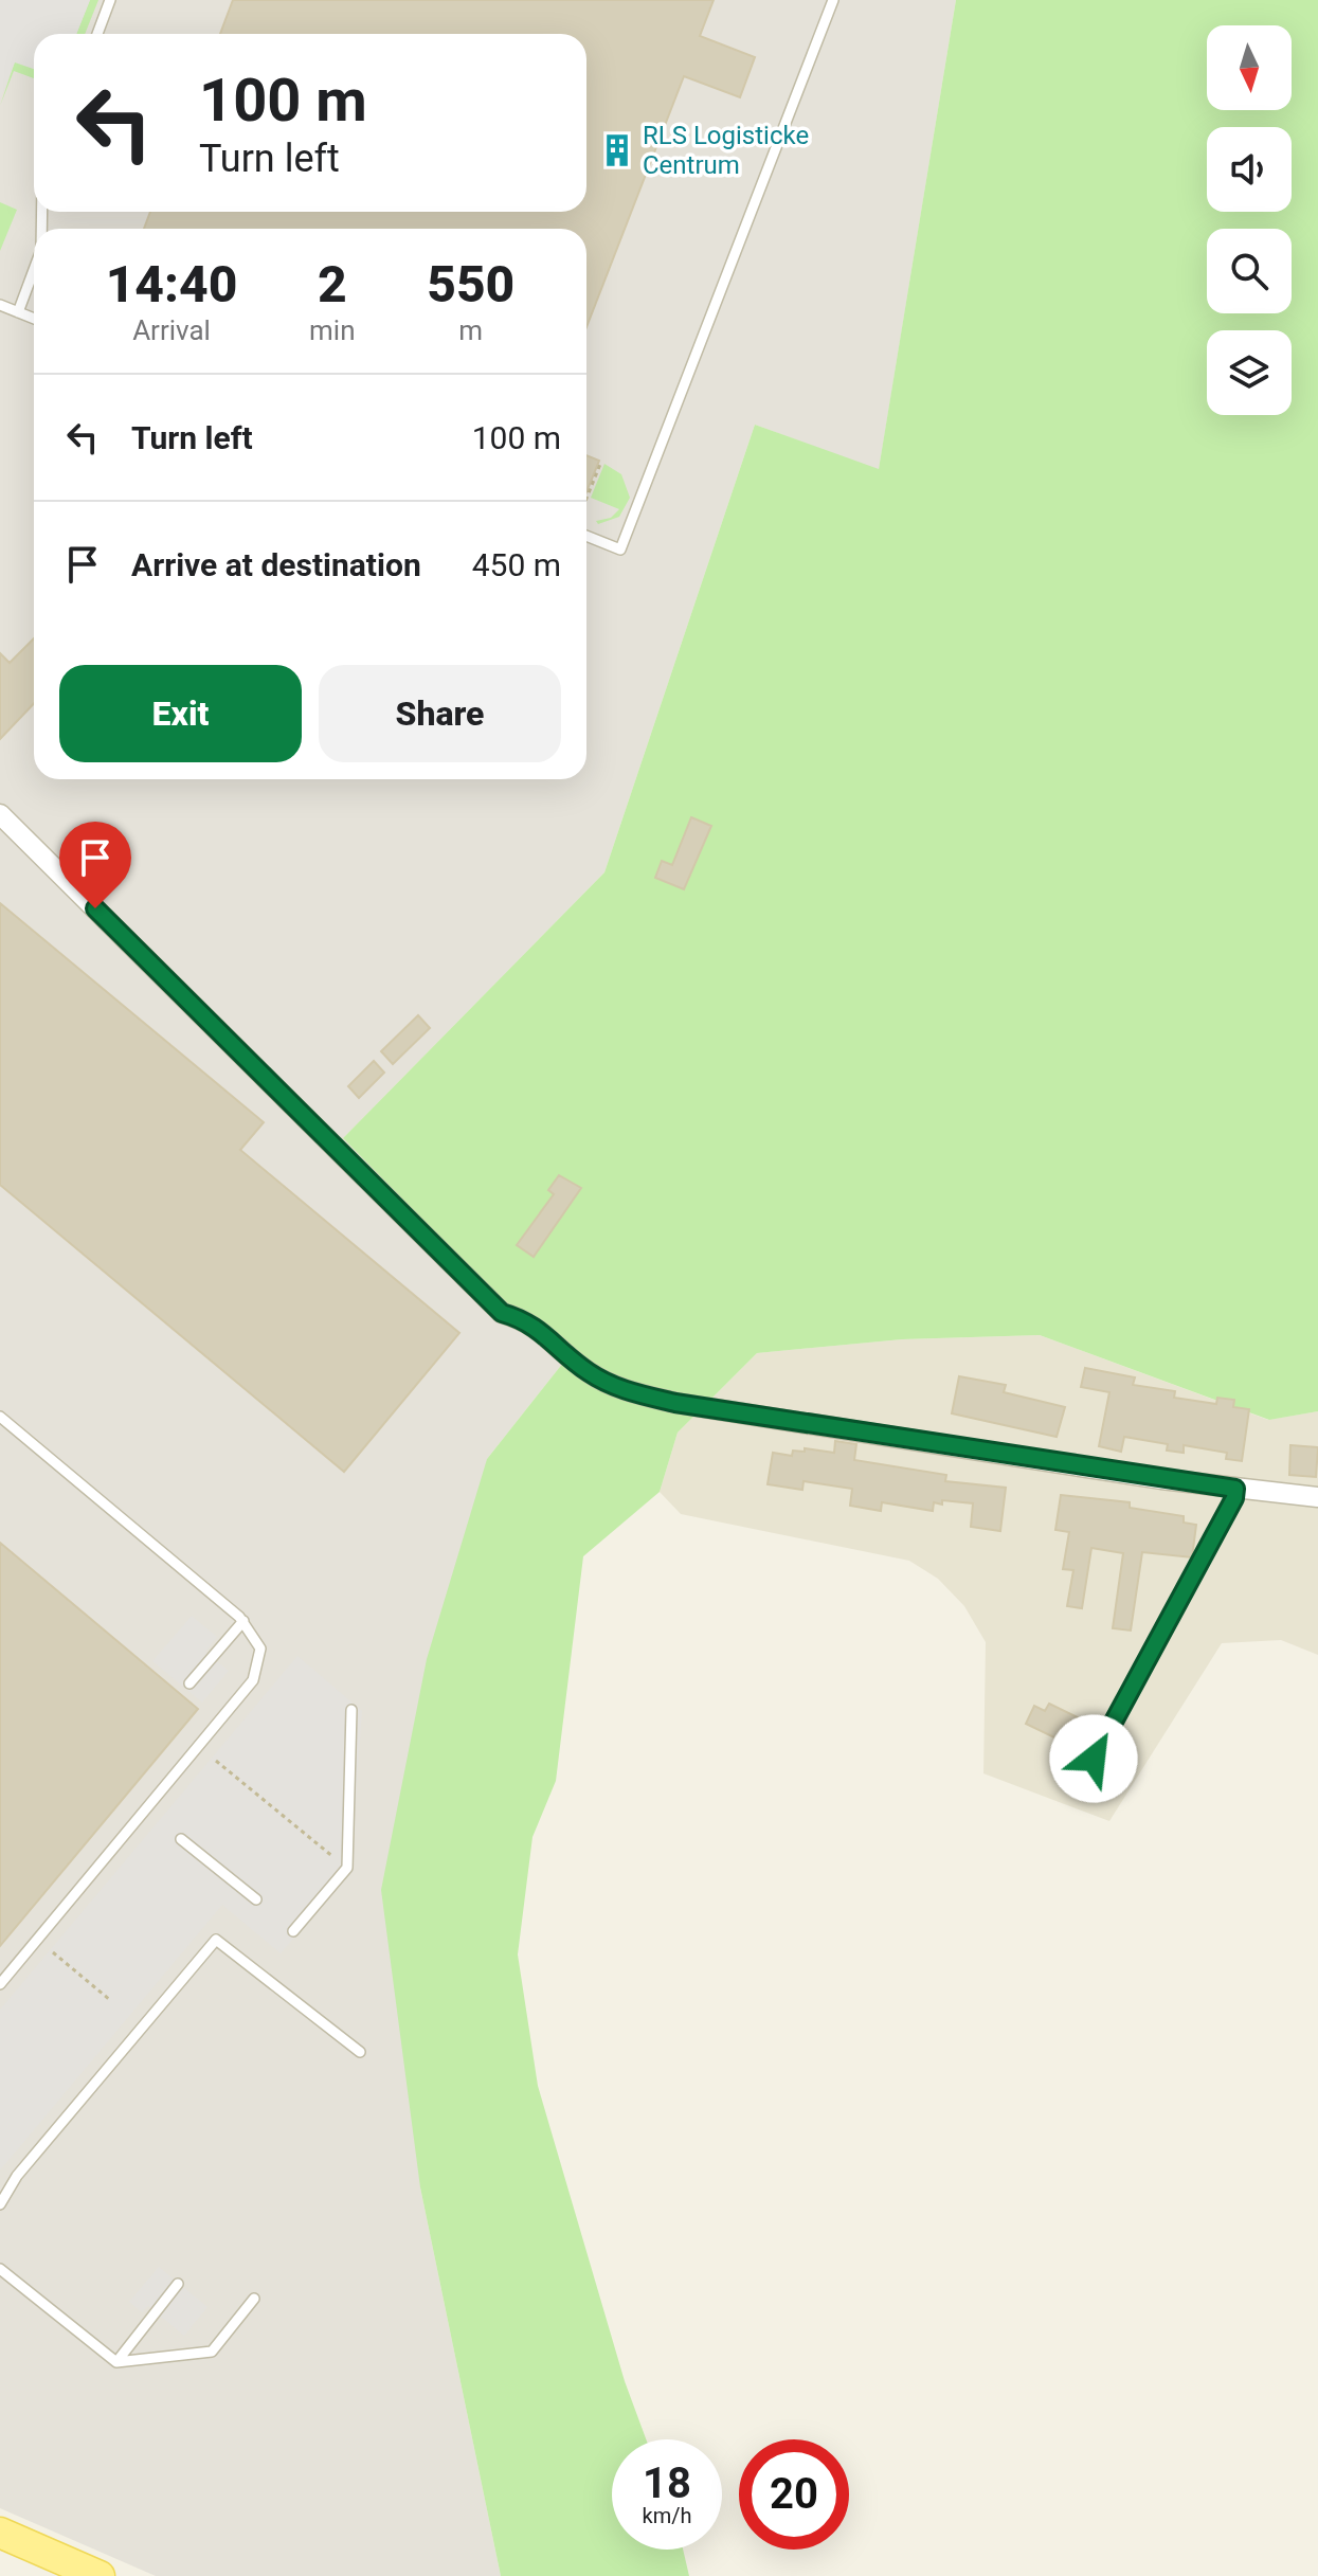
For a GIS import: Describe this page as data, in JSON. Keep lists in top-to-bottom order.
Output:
{
  "places": {
    "building": ["RLS Logisticke Centrum"]
  },
  "north": "bottom",
  "page": {
    "turn": ["100 m", "Turn left"],
    "eta": [
      "14:40",
      "Arrival",
      "2",
      "min",
      "550",
      "m"
    ],
    "list": [
      {
        "name": "Turn left",
        "value": "100 m"
      },
      {
        "name": "Arrive at destination",
        "value": "450 m"
      }
    ],
    "buttons": ["Exit", "Share"],
    "speed": "18 km/h",
    "limit": "20"
  }
}
